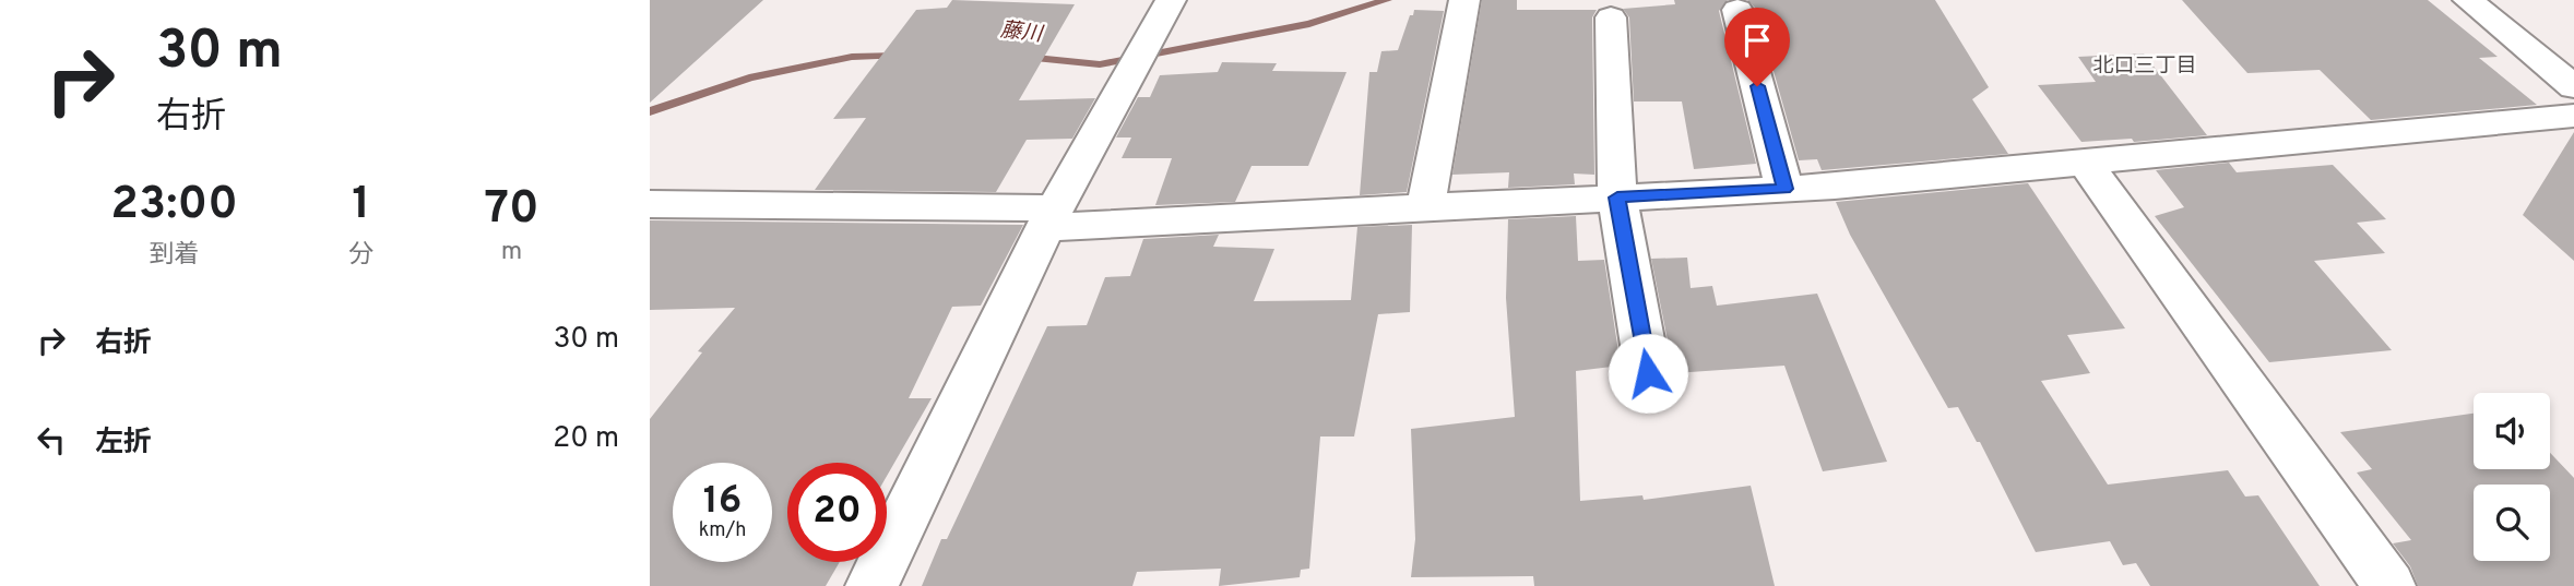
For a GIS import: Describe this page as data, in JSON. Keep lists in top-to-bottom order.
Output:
{
  "districts": ["北口三丁目"],
  "water": ["藤川"],
  "page": {
    "turn": ["30 m", "右折"],
    "eta": [
      "23:00",
      "到着",
      "1",
      "分",
      "70",
      "m"
    ],
    "list": [
      {
        "name": "右折",
        "value": "30 m"
      },
      {
        "name": "左折",
        "value": "20 m"
      }
    ],
    "speed": "16 km/h",
    "limit": "20"
  }
}
